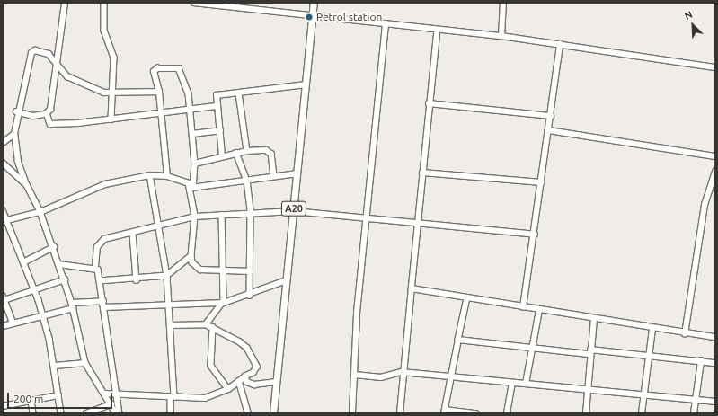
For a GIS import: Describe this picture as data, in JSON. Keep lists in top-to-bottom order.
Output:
{
  "streets": {
    "main road": ["A20"]
  },
  "places": ["Petrol station"],
  "scale_bar": "200 m",
  "north": "top left"
}
